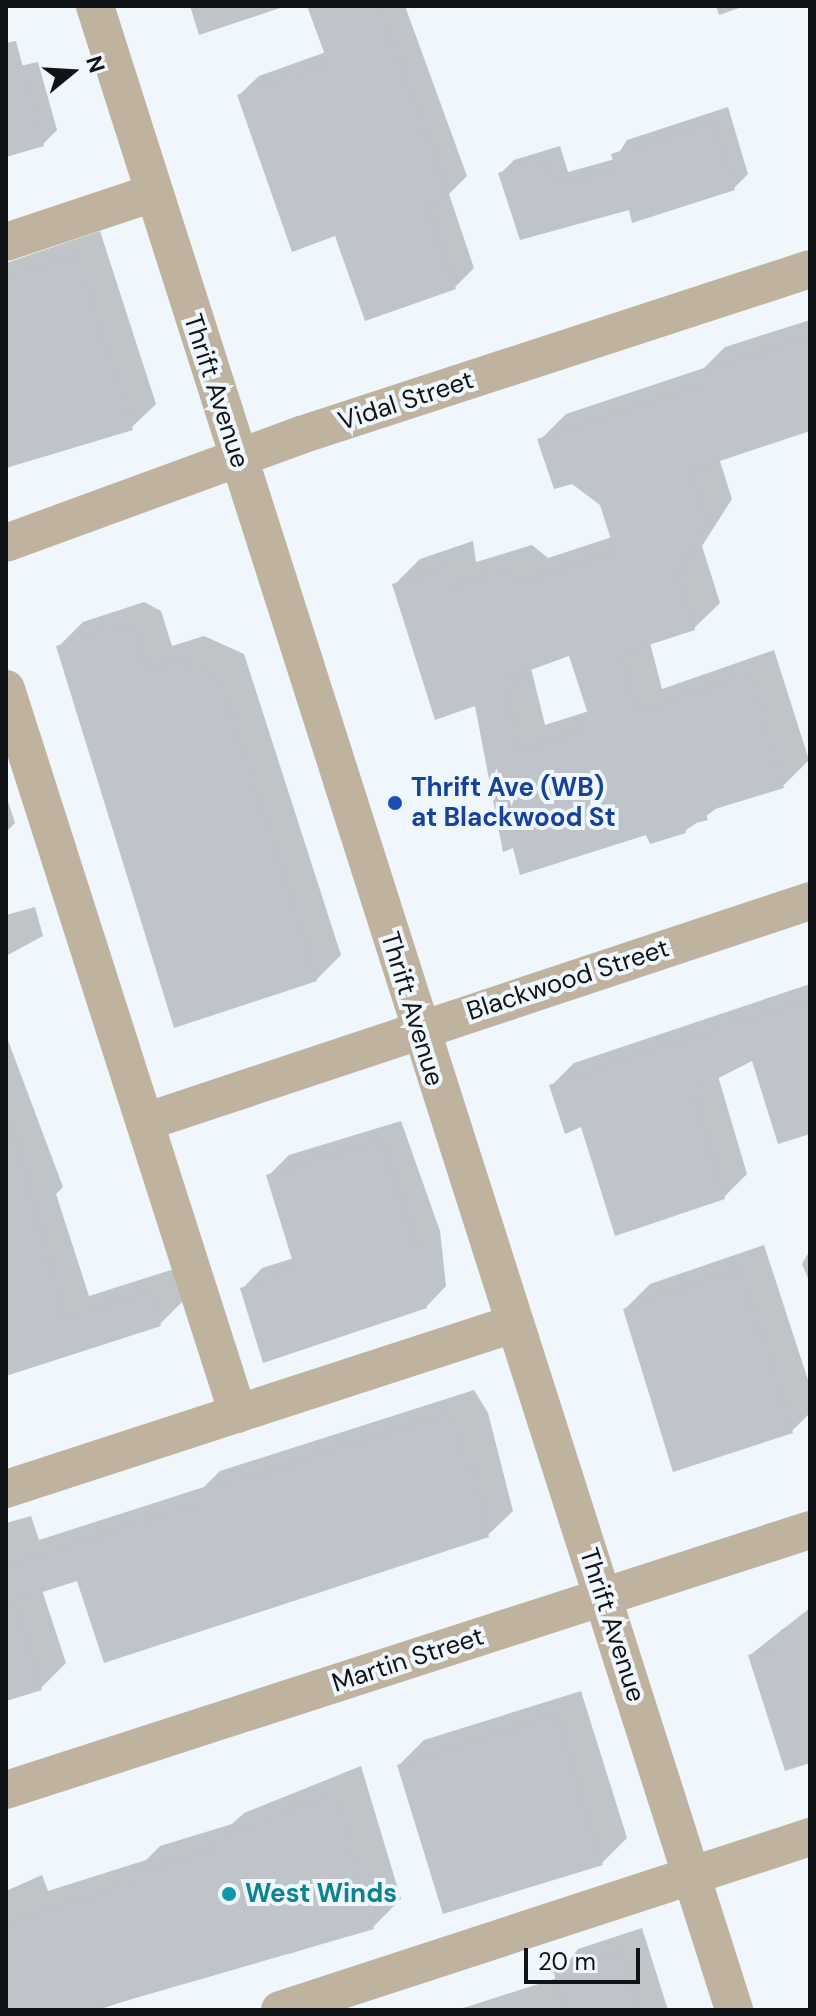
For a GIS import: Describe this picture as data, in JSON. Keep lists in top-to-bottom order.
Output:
{
  "streets": {
    "street": [
      "Thrift Avenue",
      "Vidal Street",
      "Blackwood Street",
      "Martin Street"
    ]
  },
  "crossings": [
    ["Thrift Avenue", "Vidal Street"],
    ["Thrift Avenue", "Blackwood Street"],
    ["Thrift Avenue", "Martin Street"]
  ],
  "places": ["Thrift Ave (WB) at Blackwood St", "West Winds"],
  "scale_bar": "20 m",
  "north": "right"
}
